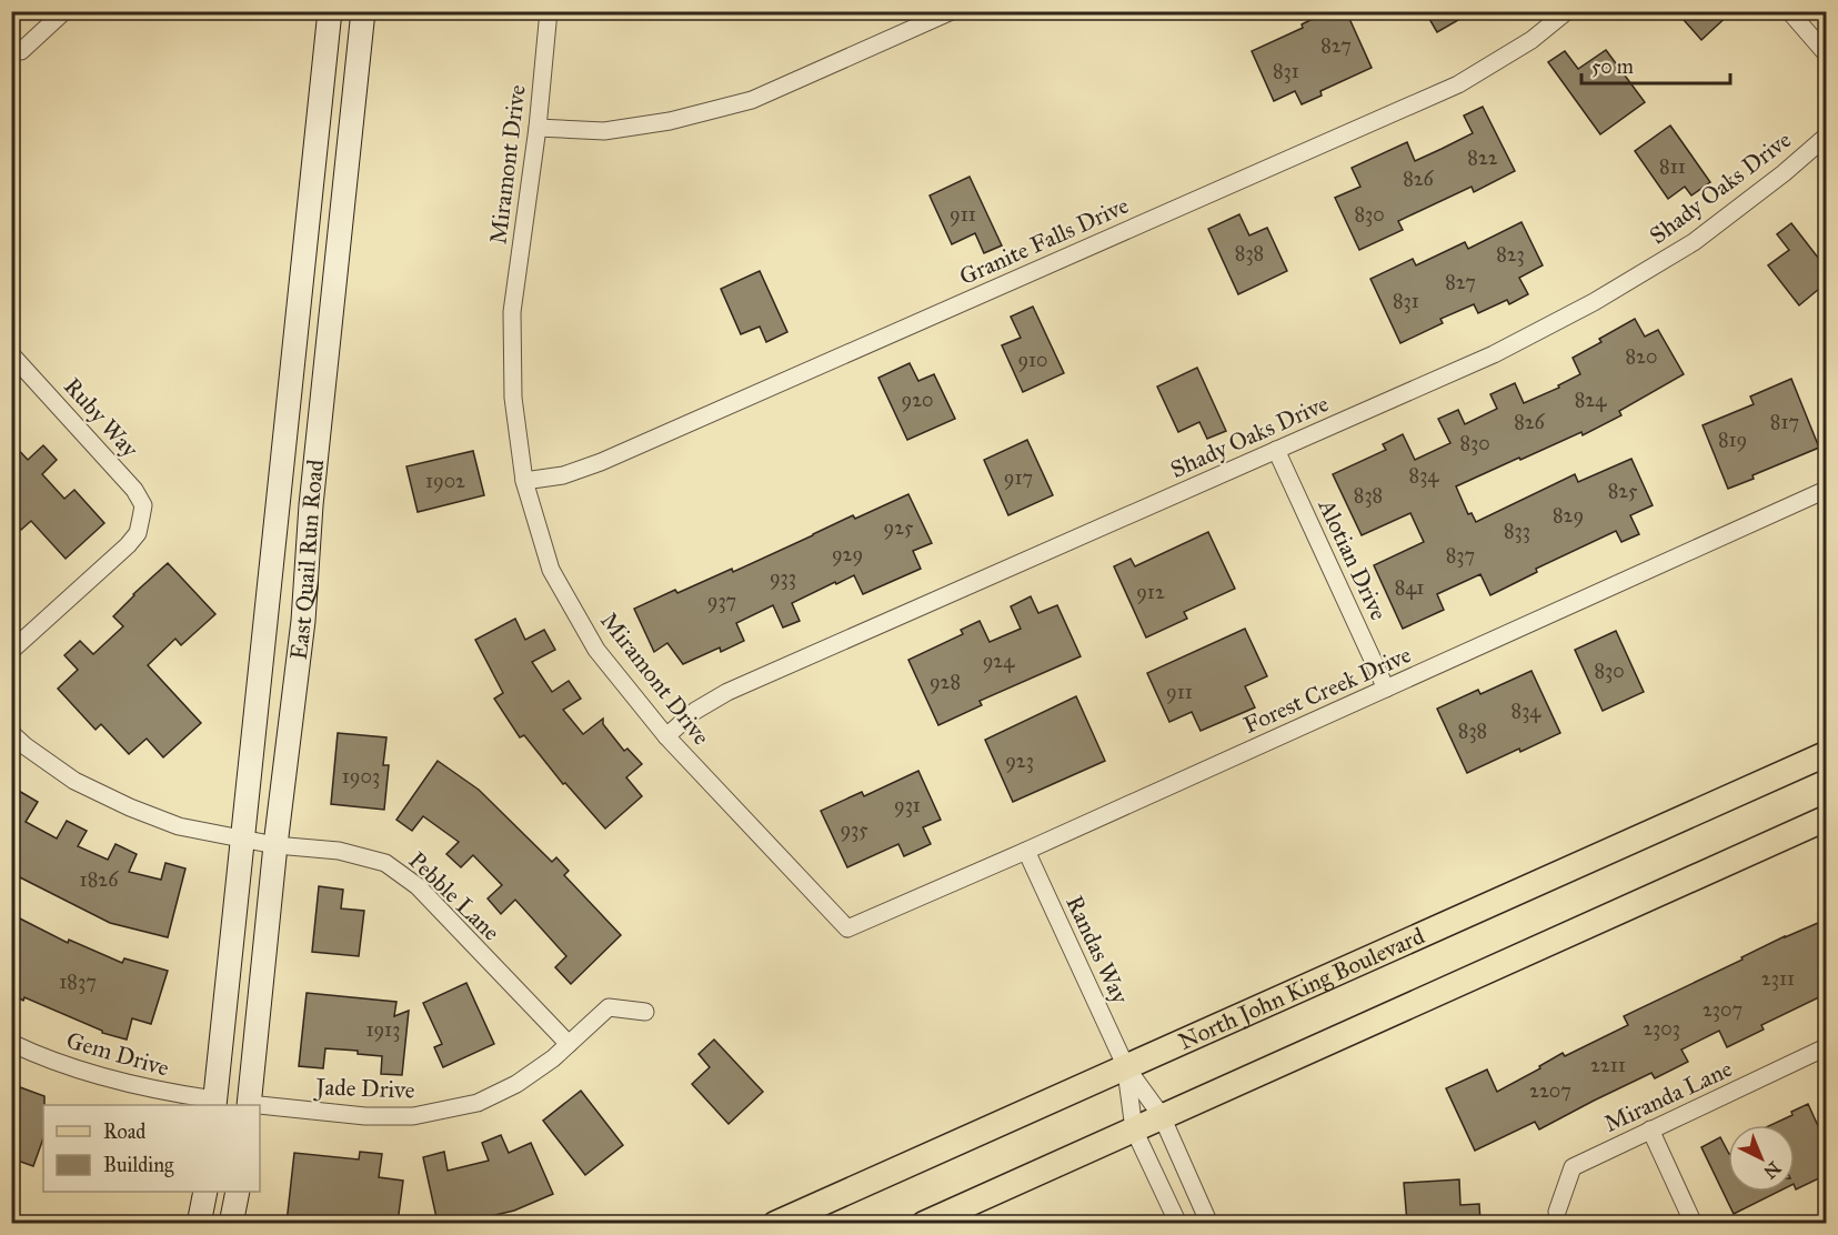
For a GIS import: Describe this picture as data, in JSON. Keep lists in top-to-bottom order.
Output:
{
  "streets": {
    "main road": ["North John King Boulevard"],
    "street": [
      "Miramont Drive",
      "Shady Oaks Drive",
      "Granite Falls Drive",
      "Ruby Way",
      "East Quail Run Road",
      "Alotian Drive",
      "Forest Creek Drive",
      "Pebble Lane",
      "Randas Way",
      "Gem Drive",
      "Jade Drive",
      "Miranda Lane"
    ]
  },
  "crossings": [
    ["Miramont Drive", "Shady Oaks Drive"],
    ["Miramont Drive", "Granite Falls Drive"],
    ["Miramont Drive", "Forest Creek Drive"],
    ["Shady Oaks Drive", "Alotian Drive"],
    ["East Quail Run Road", "Pebble Lane"],
    ["East Quail Run Road", "Gem Drive"],
    ["Alotian Drive", "Forest Creek Drive"],
    ["Forest Creek Drive", "Randas Way"],
    ["Pebble Lane", "Jade Drive"],
    ["Randas Way", "North John King Boulevard"]
  ],
  "house_numbers": [
    "827",
    "831",
    "822",
    "811",
    "826",
    "911",
    "830",
    "838",
    "823",
    "827",
    "831",
    "820",
    "910",
    "920",
    "824",
    "826",
    "817",
    "819",
    "830",
    "834",
    "917",
    "1902",
    "825",
    "838",
    "829",
    "925",
    "833",
    "929",
    "837",
    "933",
    "841",
    "912",
    "937",
    "924",
    "830",
    "928",
    "911",
    "834",
    "838",
    "923",
    "1903",
    "931",
    "935",
    "1826",
    "2311",
    "1837",
    "2307",
    "2303",
    "1913",
    "2211",
    "2207"
  ],
  "legend": ["Road", "Building"],
  "scale_bar": "50 m",
  "north": "bottom right"
}
